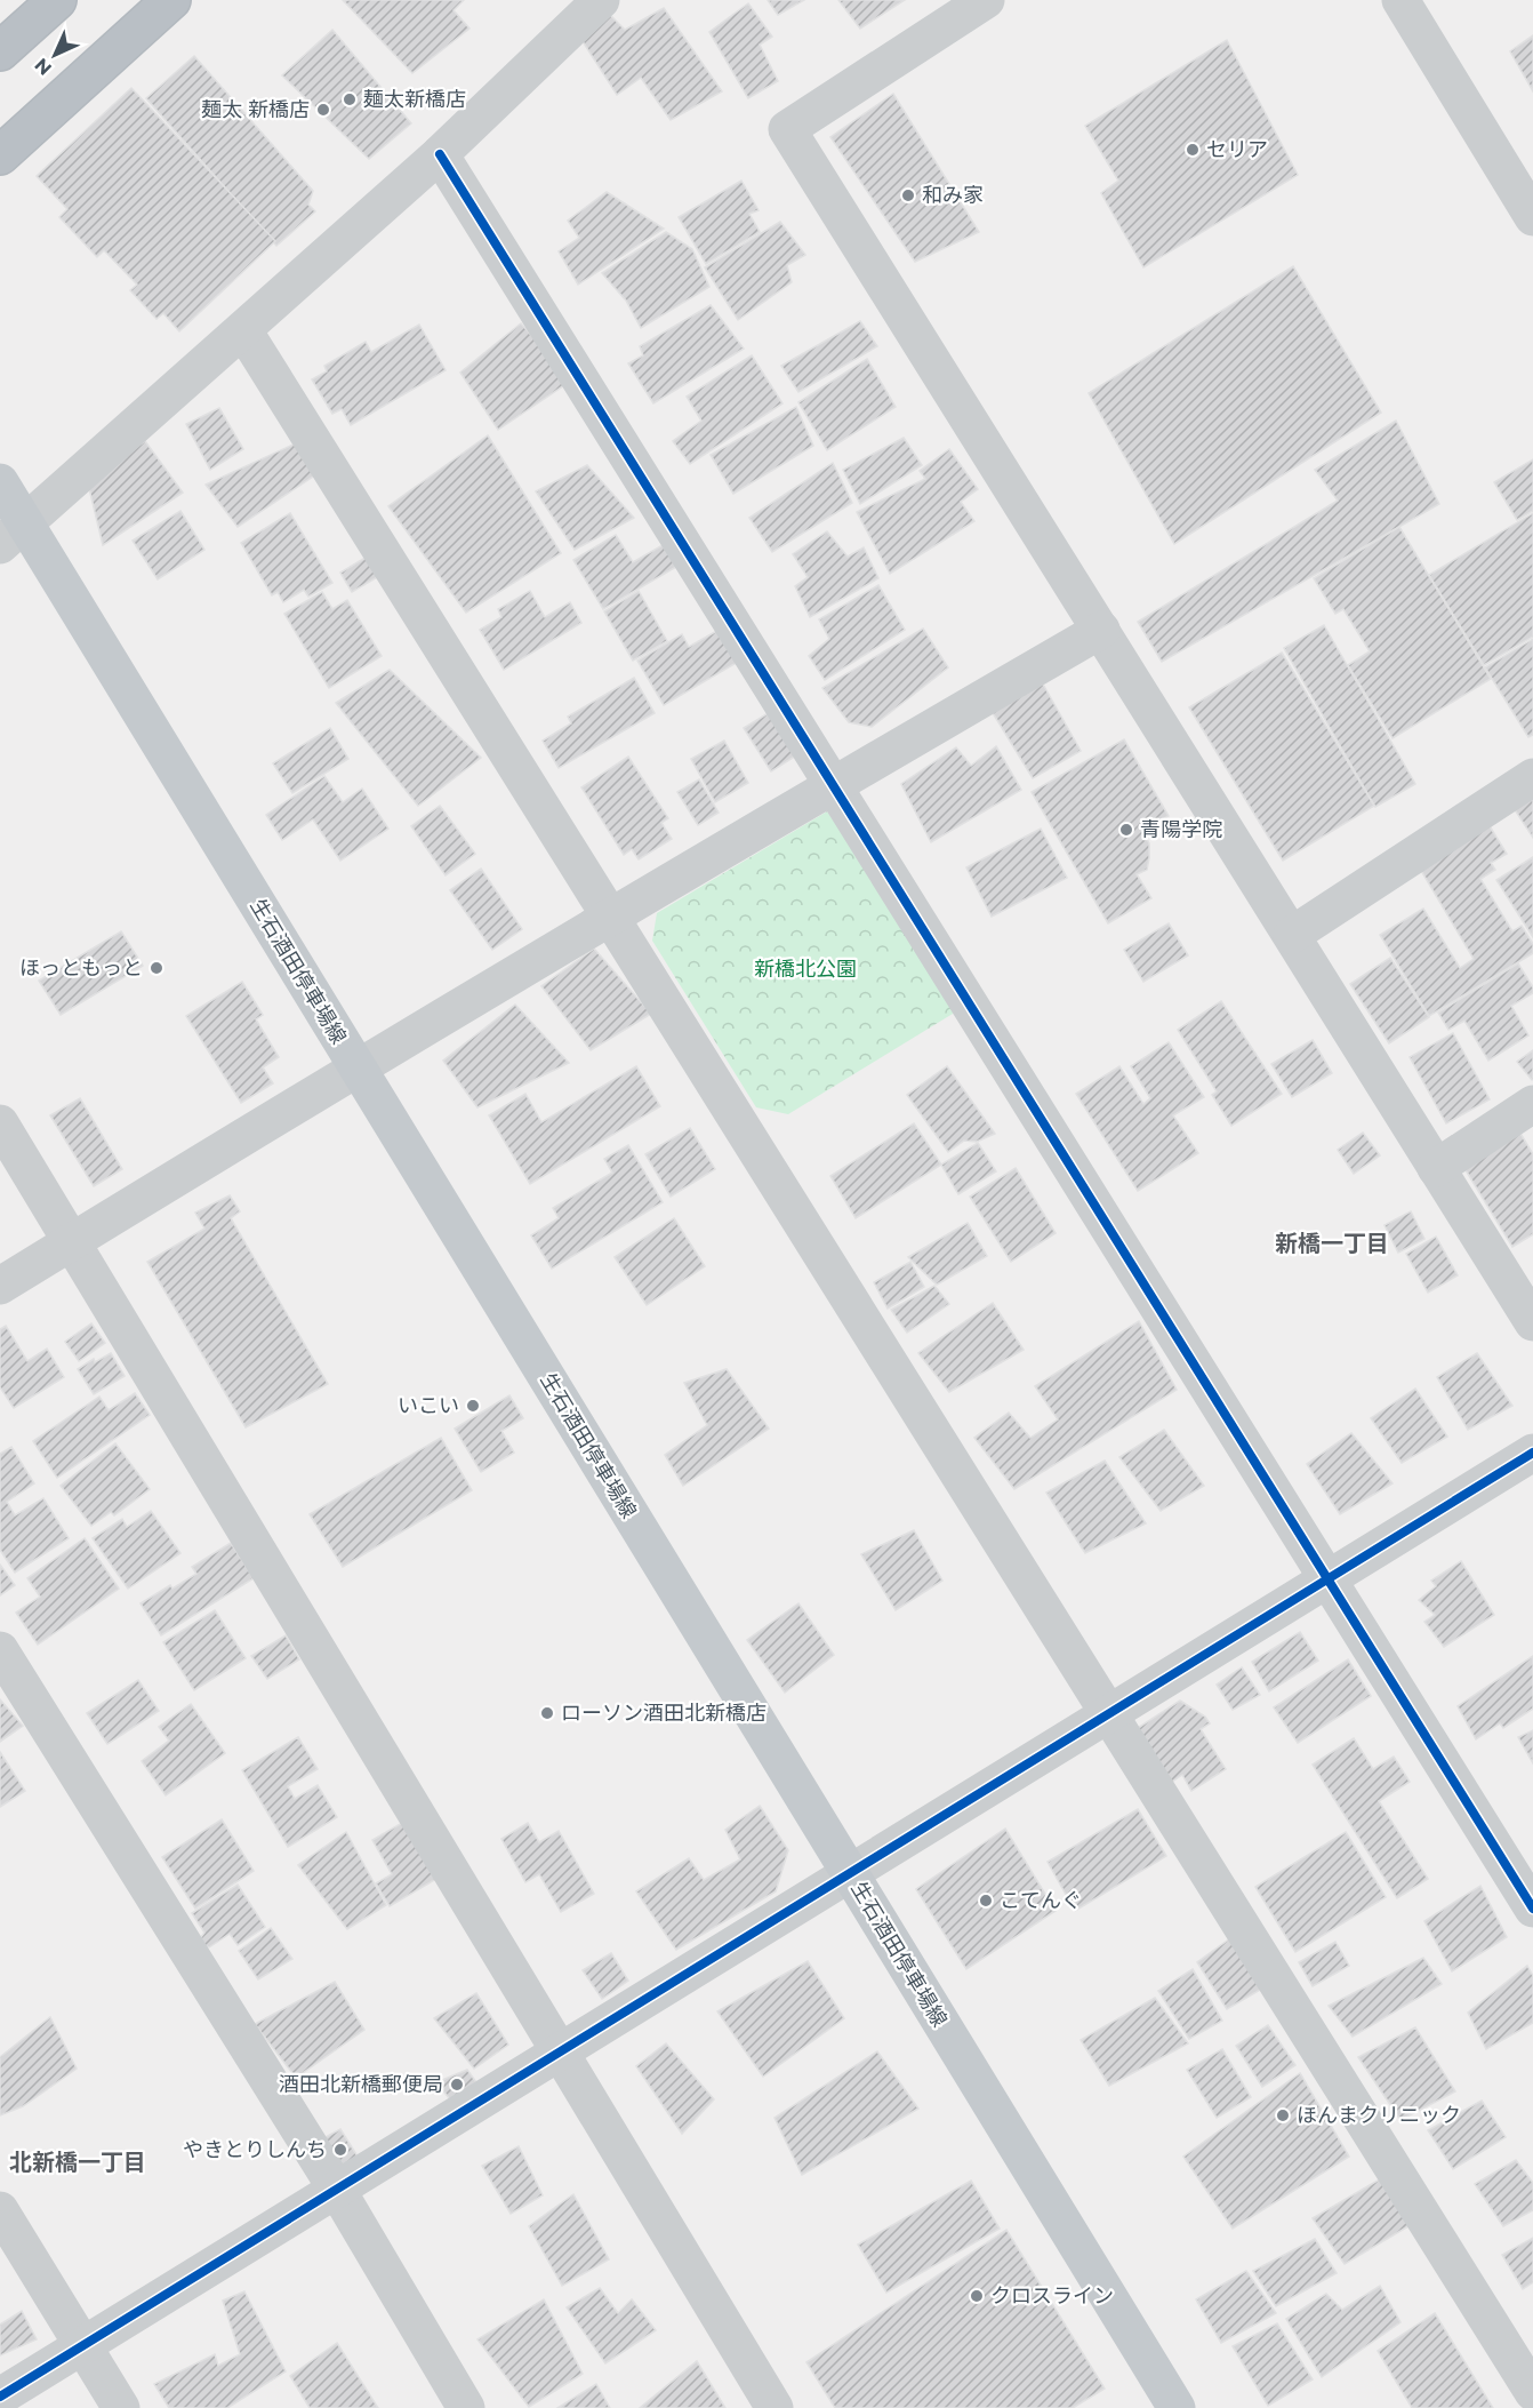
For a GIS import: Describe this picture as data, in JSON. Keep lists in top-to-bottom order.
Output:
{
  "streets": {
    "main road": ["生石酒田停車場線"]
  },
  "districts": ["新橋一丁目", "北新橋一丁目"],
  "parks": ["新橋北公園"],
  "places": [
    "麺太新橋店",
    "麺太 新橋店",
    "セリア",
    "和み家",
    "青陽学院",
    "ほっともっと",
    "いこい",
    "ローソン酒田北新橋店",
    "こてんぐ",
    "酒田北新橋郵便局",
    "ほんまクリニック",
    "やきとりしんち",
    "クロスライン"
  ],
  "north": "bottom left"
}
